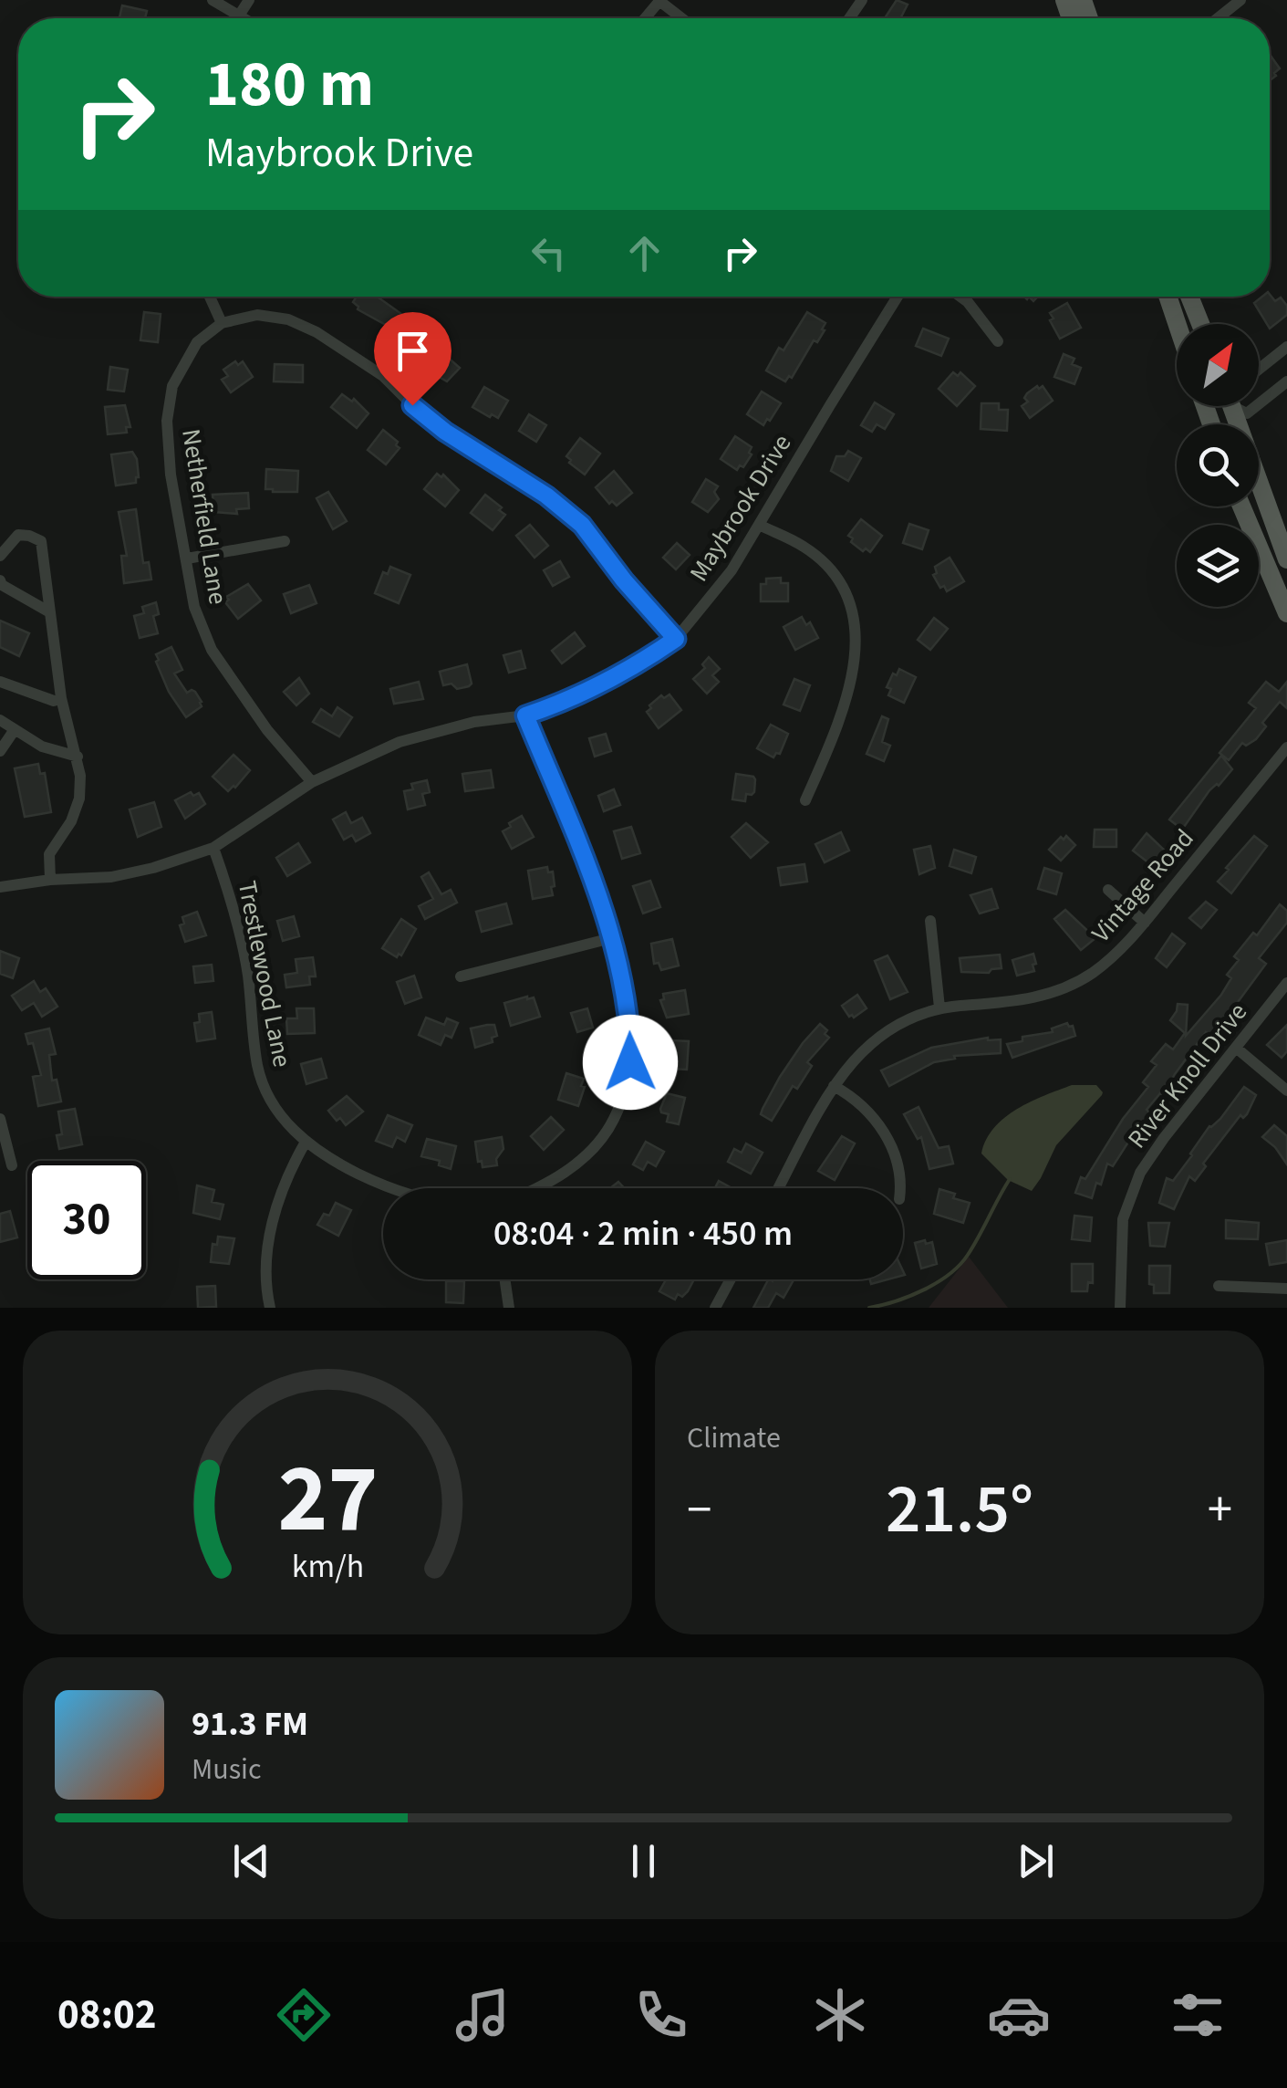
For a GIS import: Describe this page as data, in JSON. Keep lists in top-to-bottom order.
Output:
{
  "streets": {
    "street": [
      "Maybrook Drive",
      "Netherfield Lane",
      "Vintage Road",
      "Trestlewood Lane",
      "River Knoll Drive"
    ]
  },
  "crossings": [
    ["Maybrook Drive", "Netherfield Lane"],
    ["Maybrook Drive", "Trestlewood Lane"]
  ],
  "north": "top right",
  "page": {
    "turn": ["180 m", "Maybrook Drive"],
    "limit": "30",
    "trip": "08:04 · 2 min · 450 m",
    "tile": "Climate",
    "heat": ["−", "21.5°", "+"],
    "song": ["91.3 FM", "Music"],
    "tabs": "08:02",
    "gauge": ["27", "km/h"]
  }
}
